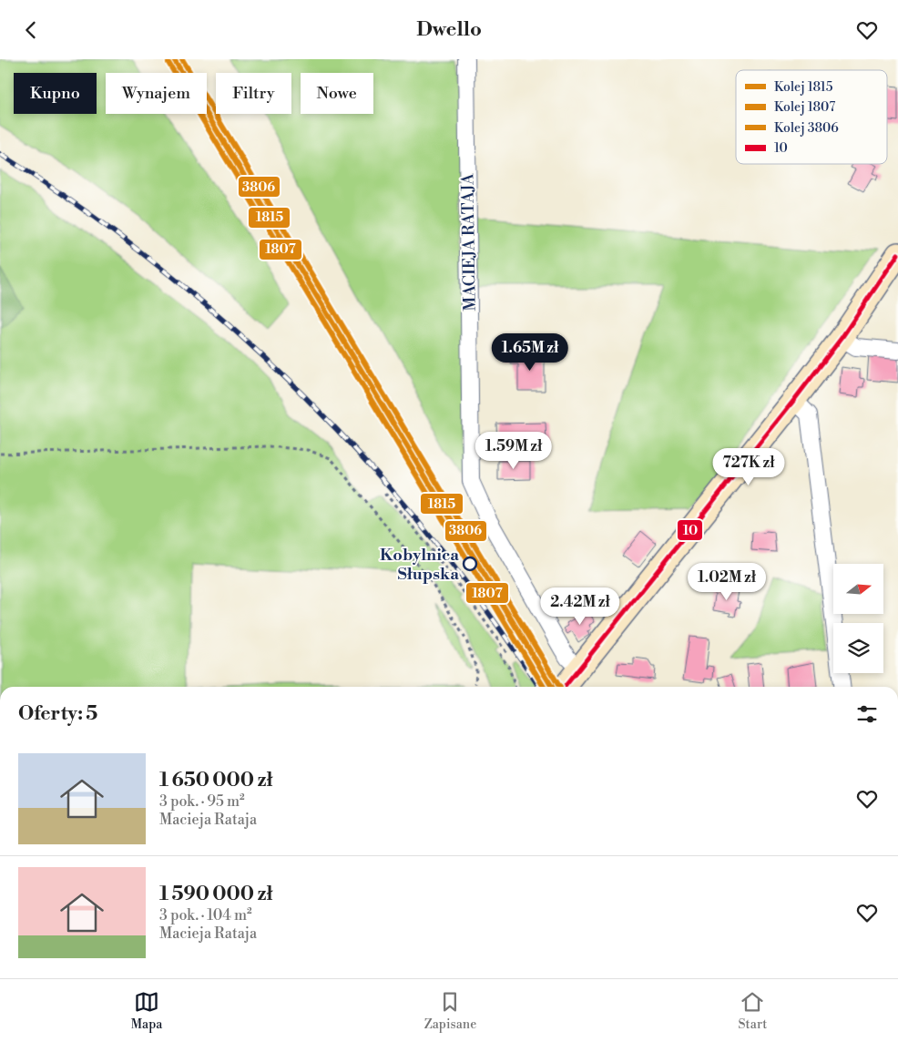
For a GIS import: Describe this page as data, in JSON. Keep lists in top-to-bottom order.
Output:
{
  "streets": {
    "street": ["MACIEJA RATAJA"]
  },
  "places": ["Kobylnica Słupska"],
  "lines": [
    "rail line 1815",
    "rail line 3806",
    "rail line 1807",
    "transit line 10"
  ],
  "legend": [
    "Kolej 1815",
    "Kolej 1807",
    "Kolej 3806",
    "10"
  ],
  "north": "right",
  "page": {
    "header": "Dwello",
    "chip": [
      "Kupno",
      "Wynajem",
      "Filtry",
      "Nowe"
    ],
    "price": [
      "1.65M zł",
      "1.59M zł",
      "727K zł",
      "1.02M zł",
      "2.42M zł"
    ],
    "heading": "Oferty: 5",
    "list": [
      {
        "name": "1 650 000 zł",
        "note": "3 pok. · 95 m² · Macieja Rataja"
      },
      {
        "name": "1 590 000 zł",
        "note": "3 pok. · 104 m² · Macieja Rataja"
      }
    ],
    "tabs": ["Mapa", "Zapisane", "Start"]
  }
}
